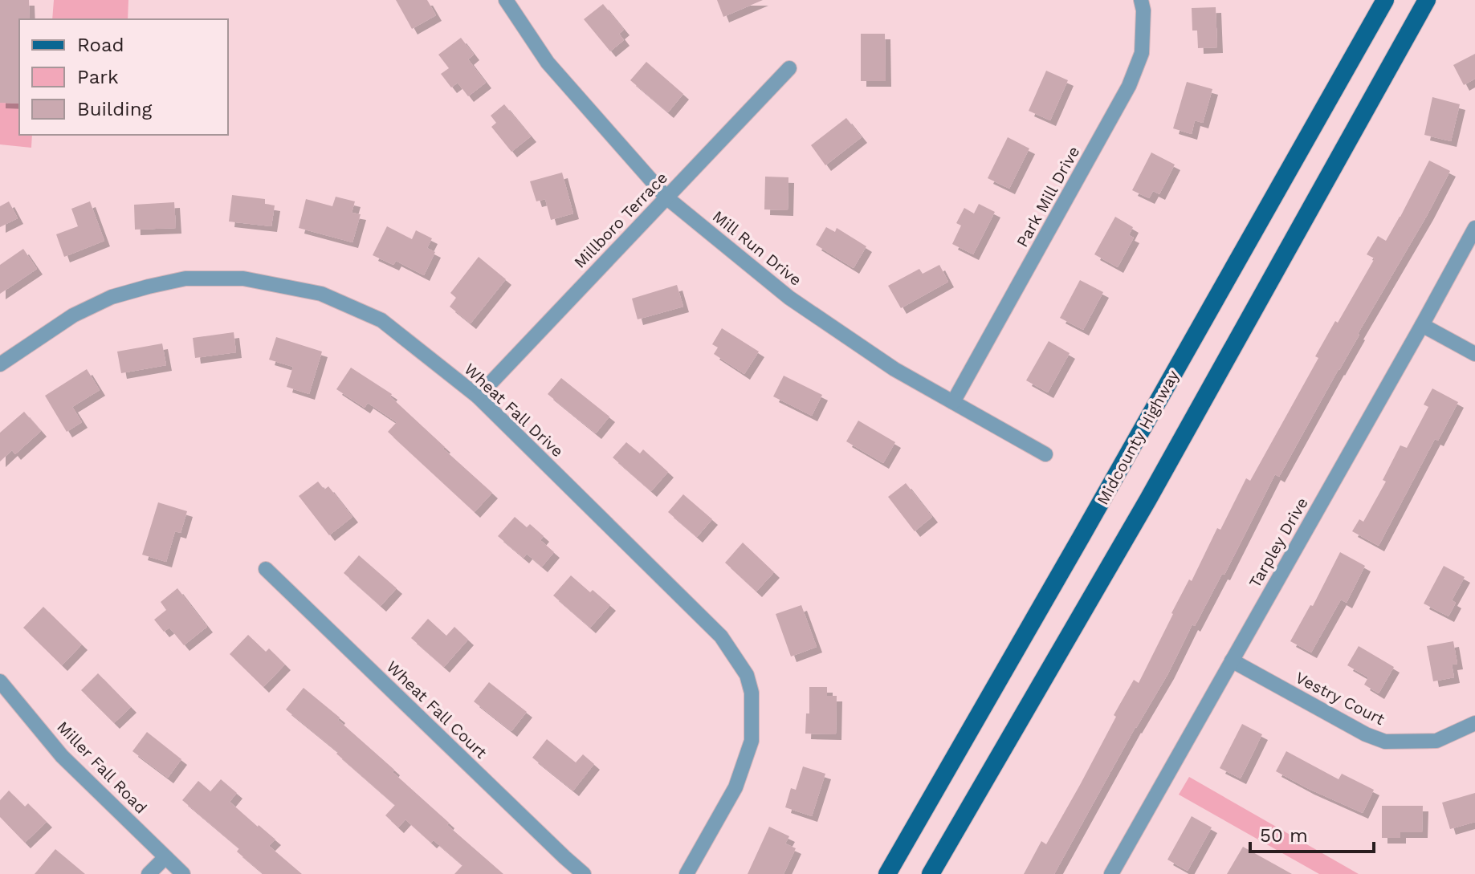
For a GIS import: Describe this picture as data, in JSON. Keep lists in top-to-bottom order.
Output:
{
  "streets": {
    "main road": ["Midcounty Highway"],
    "street": [
      "Park Mill Drive",
      "Millboro Terrace",
      "Mill Run Drive",
      "Wheat Fall Drive",
      "Tarpley Drive",
      "Vestry Court",
      "Wheat Fall Court",
      "Miller Fall Road"
    ]
  },
  "crossings": [
    ["Park Mill Drive", "Mill Run Drive"],
    ["Millboro Terrace", "Mill Run Drive"],
    ["Millboro Terrace", "Wheat Fall Drive"],
    ["Tarpley Drive", "Vestry Court"]
  ],
  "legend": ["Road", "Park", "Building"],
  "scale_bar": "50 m"
}
